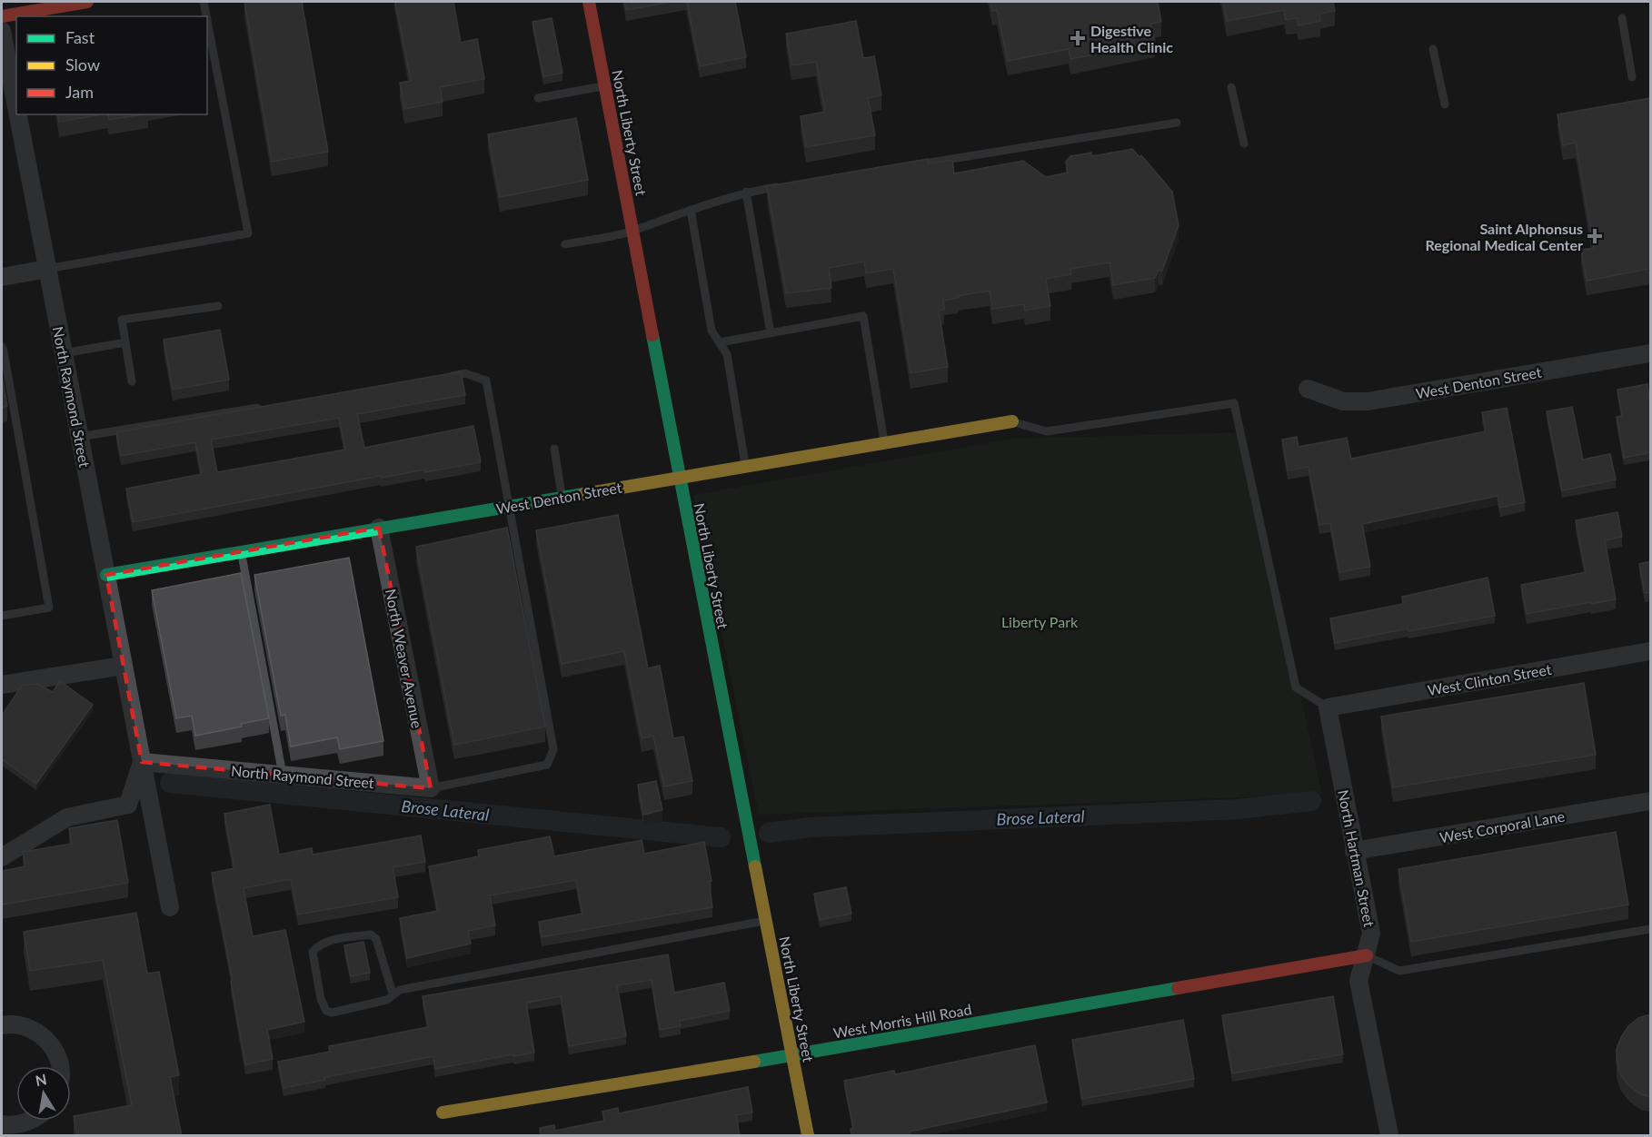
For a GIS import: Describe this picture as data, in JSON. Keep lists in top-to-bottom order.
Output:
{
  "streets": {
    "street": [
      "North Liberty Street",
      "West Denton Street",
      "North Raymond Street",
      "North Weaver Avenue",
      "West Clinton Street",
      "West Corporal Lane",
      "North Hartman Street",
      "West Morris Hill Road"
    ]
  },
  "crossings": [
    ["North Liberty Street", "West Denton Street"],
    ["North Liberty Street", "West Morris Hill Road"],
    ["West Denton Street", "North Raymond Street"],
    ["West Denton Street", "North Weaver Avenue"],
    ["North Raymond Street", "North Weaver Avenue"],
    ["West Clinton Street", "North Hartman Street"],
    ["West Corporal Lane", "North Hartman Street"],
    ["North Hartman Street", "West Morris Hill Road"]
  ],
  "water": ["Brose Lateral"],
  "parks": ["Liberty Park"],
  "places": {
    "health": ["Digestive Health Clinic", "Saint Alphonsus Regional Medical Center"]
  },
  "legend": ["Fast", "Slow", "Jam"],
  "north": "top"
}
